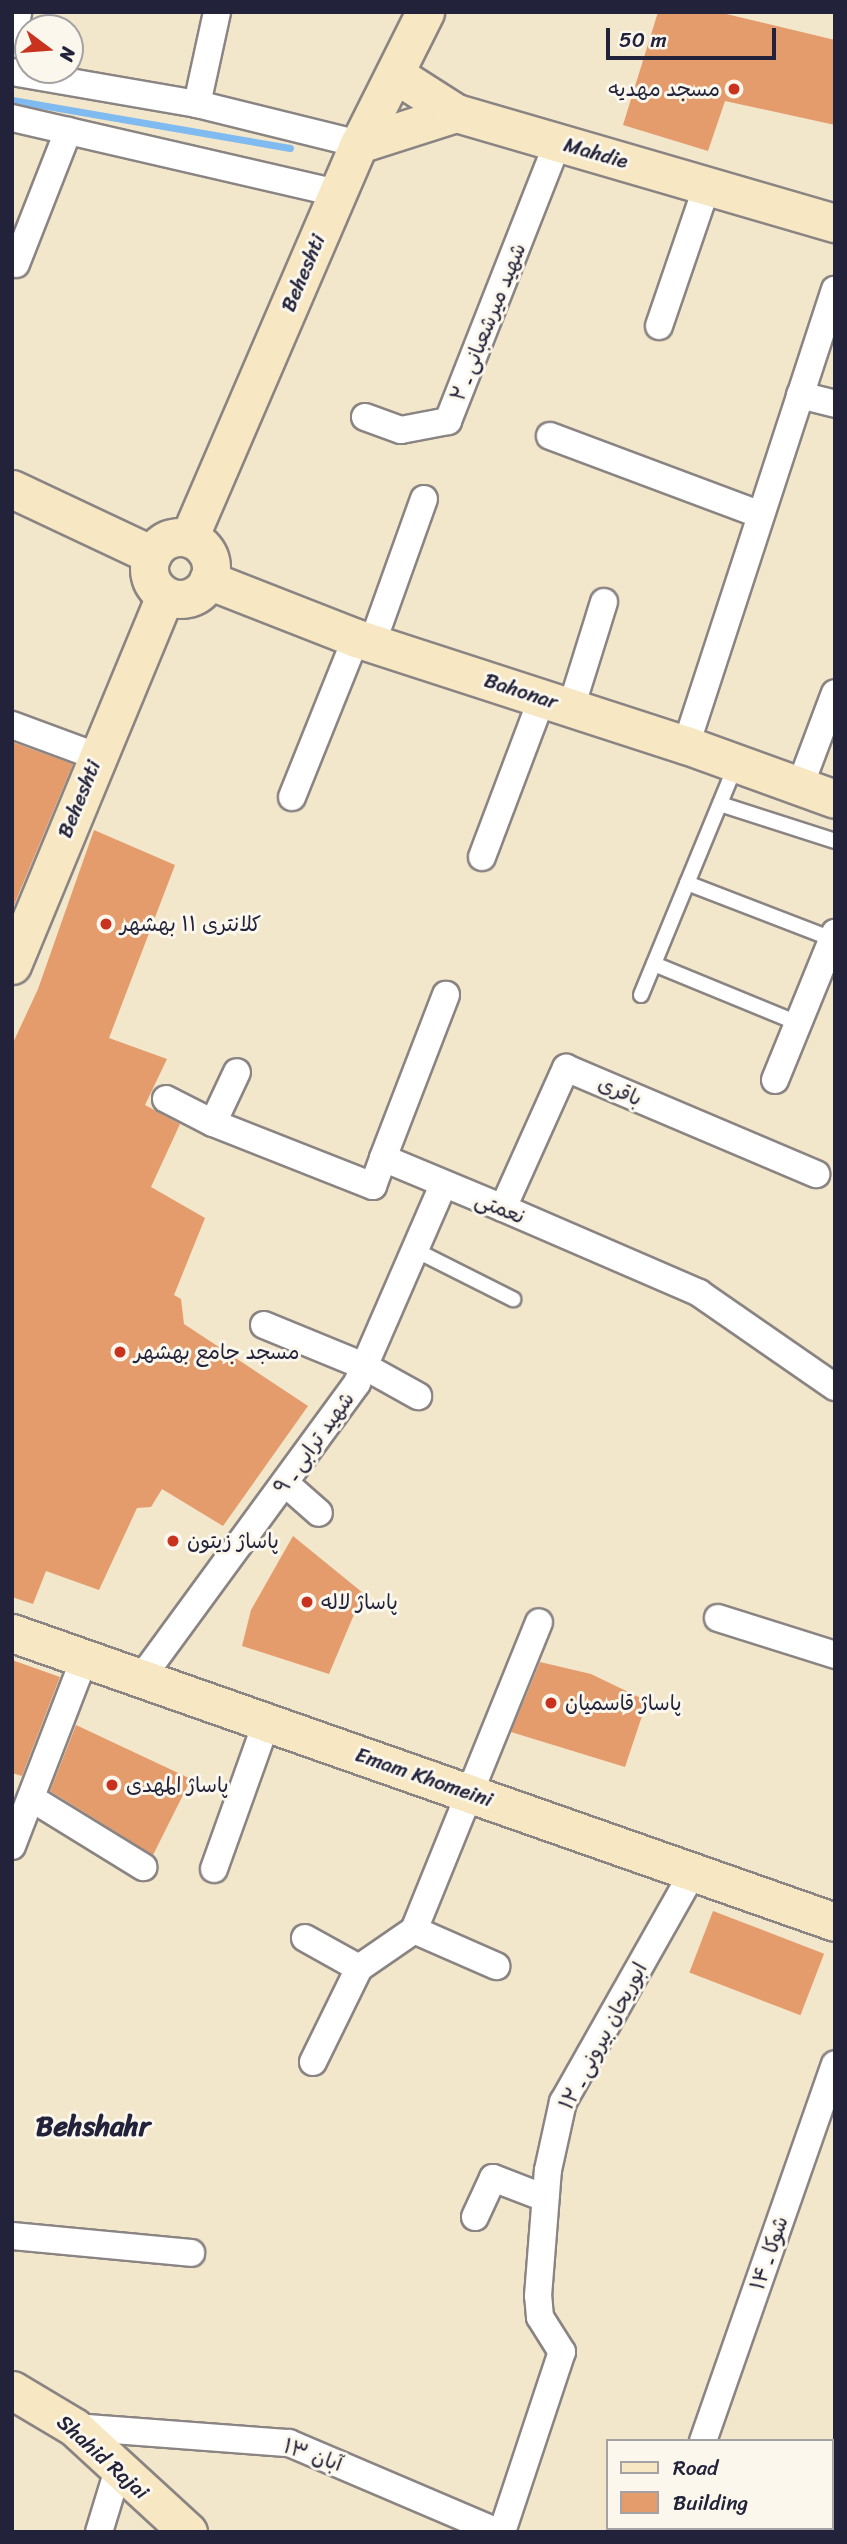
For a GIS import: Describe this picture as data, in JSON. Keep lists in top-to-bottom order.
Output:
{
  "streets": {
    "main road": [
      "Mahdie",
      "Beheshti",
      "Bahonar",
      "Emam Khomeini",
      "Shahid Rajai"
    ],
    "street": [
      "شهید میرشعبانی ـ ۲",
      "باقری",
      "نعمتی",
      "شهید ترابی ـ ۹",
      "ابوریحان بیرونی ـ ۱۲",
      "شوکا ـ ۱۴",
      "۱۳ آبان"
    ]
  },
  "crossings": [
    ["Mahdie", "Beheshti"],
    ["Mahdie", "شهید میرشعبانی ـ ۲"],
    ["Beheshti", "Bahonar"],
    ["باقری", "نعمتی"],
    ["نعمتی", "شهید ترابی ـ ۹"],
    ["شهید ترابی ـ ۹", "Emam Khomeini"],
    ["Emam Khomeini", "ابوریحان بیرونی ـ ۱۲"],
    ["ابوریحان بیرونی ـ ۱۲", "۱۳ آبان"],
    ["۱۳ آبان", "Shahid Rajai"]
  ],
  "districts": ["Behshahr"],
  "places": [
    "مسجد مهدیه",
    "کلانتری ۱۱ بهشهر",
    "مسجد جامع بهشهر",
    "پاساژ زیتون",
    "پاساژ لاله",
    "پاساژ قاسمیان",
    "پاساژ المهدی"
  ],
  "legend": ["Road", "Building"],
  "scale_bar": "50 m",
  "north": "right"
}
